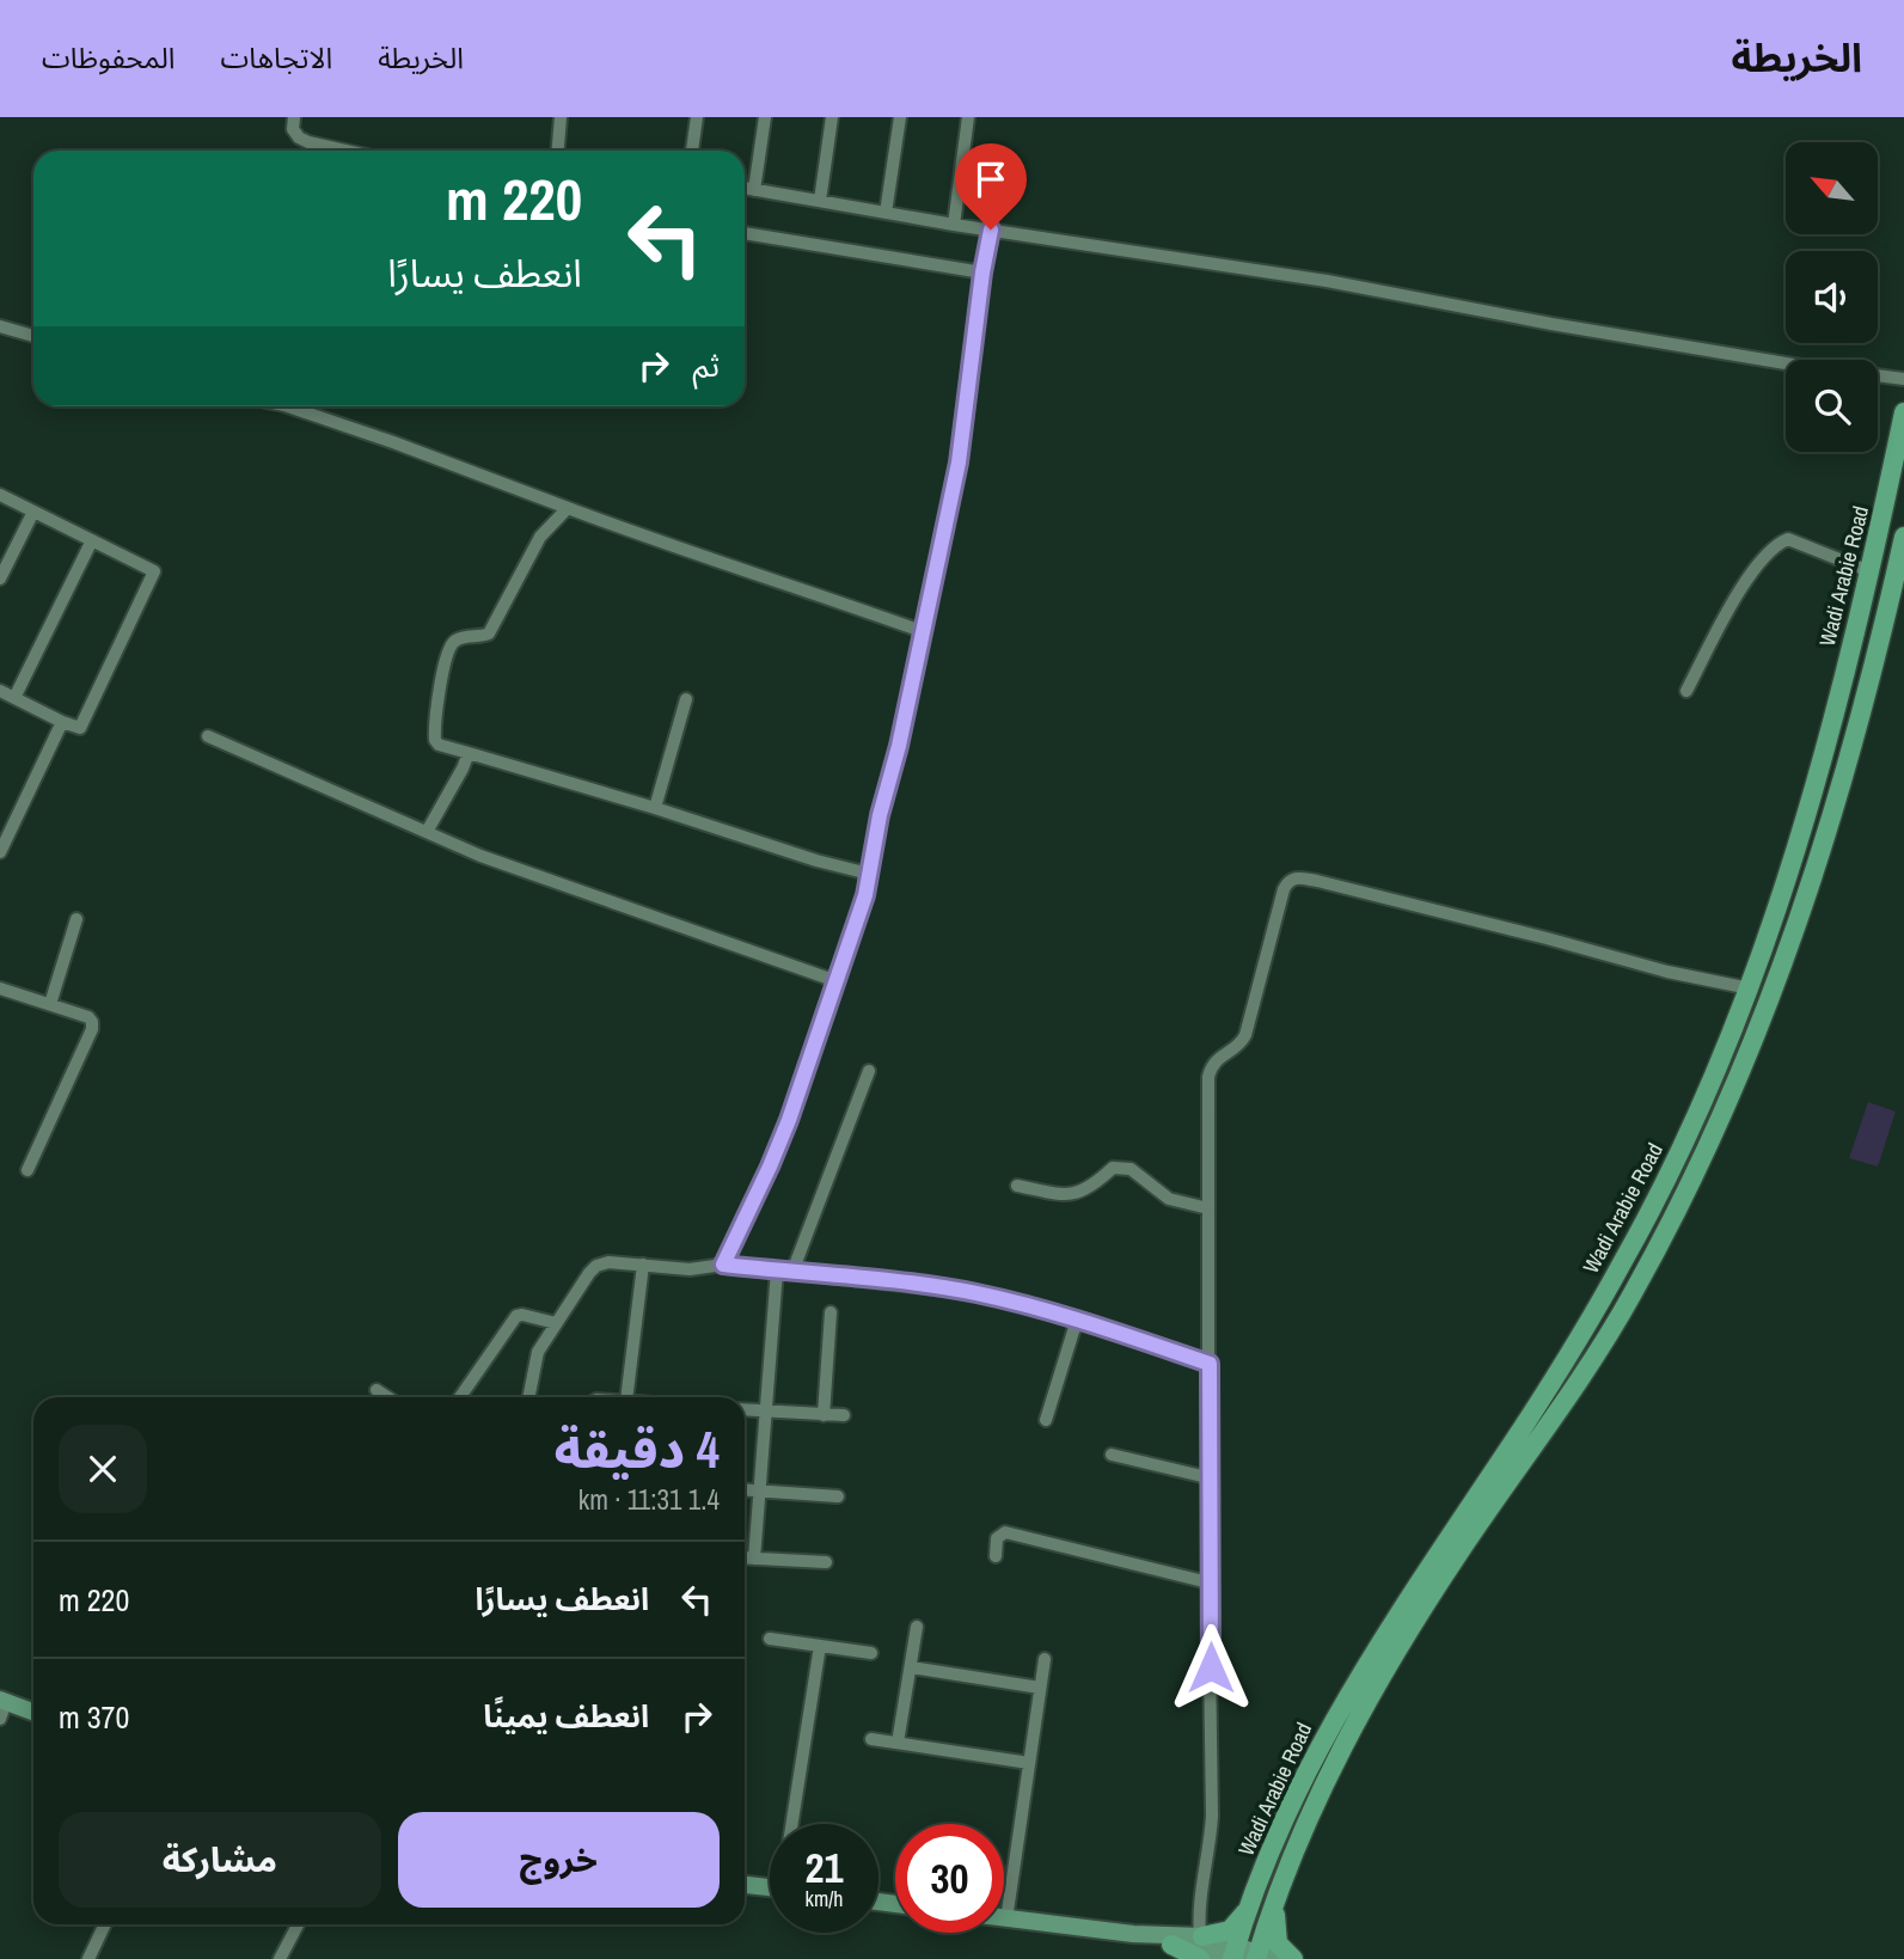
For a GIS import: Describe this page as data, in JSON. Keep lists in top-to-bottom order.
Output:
{
  "streets": {
    "highway": ["Wadi Arabie Road"]
  },
  "north": "top left",
  "page": {
    "header": "الخريطة",
    "nav": ["الخريطة", "الاتجاهات", "المحفوظات"],
    "turn": ["220 m", "انعطف يسارًا"],
    "then": "ثم",
    "heading": ["4 دقيقة", "1.4 km · 11:31"],
    "list": [
      {
        "name": "انعطف يسارًا",
        "value": "220 m"
      },
      {
        "name": "انعطف يمينًا",
        "value": "370 m"
      }
    ],
    "buttons": ["خروج", "مشاركة"],
    "speed": "21 km/h",
    "limit": "30"
  }
}
